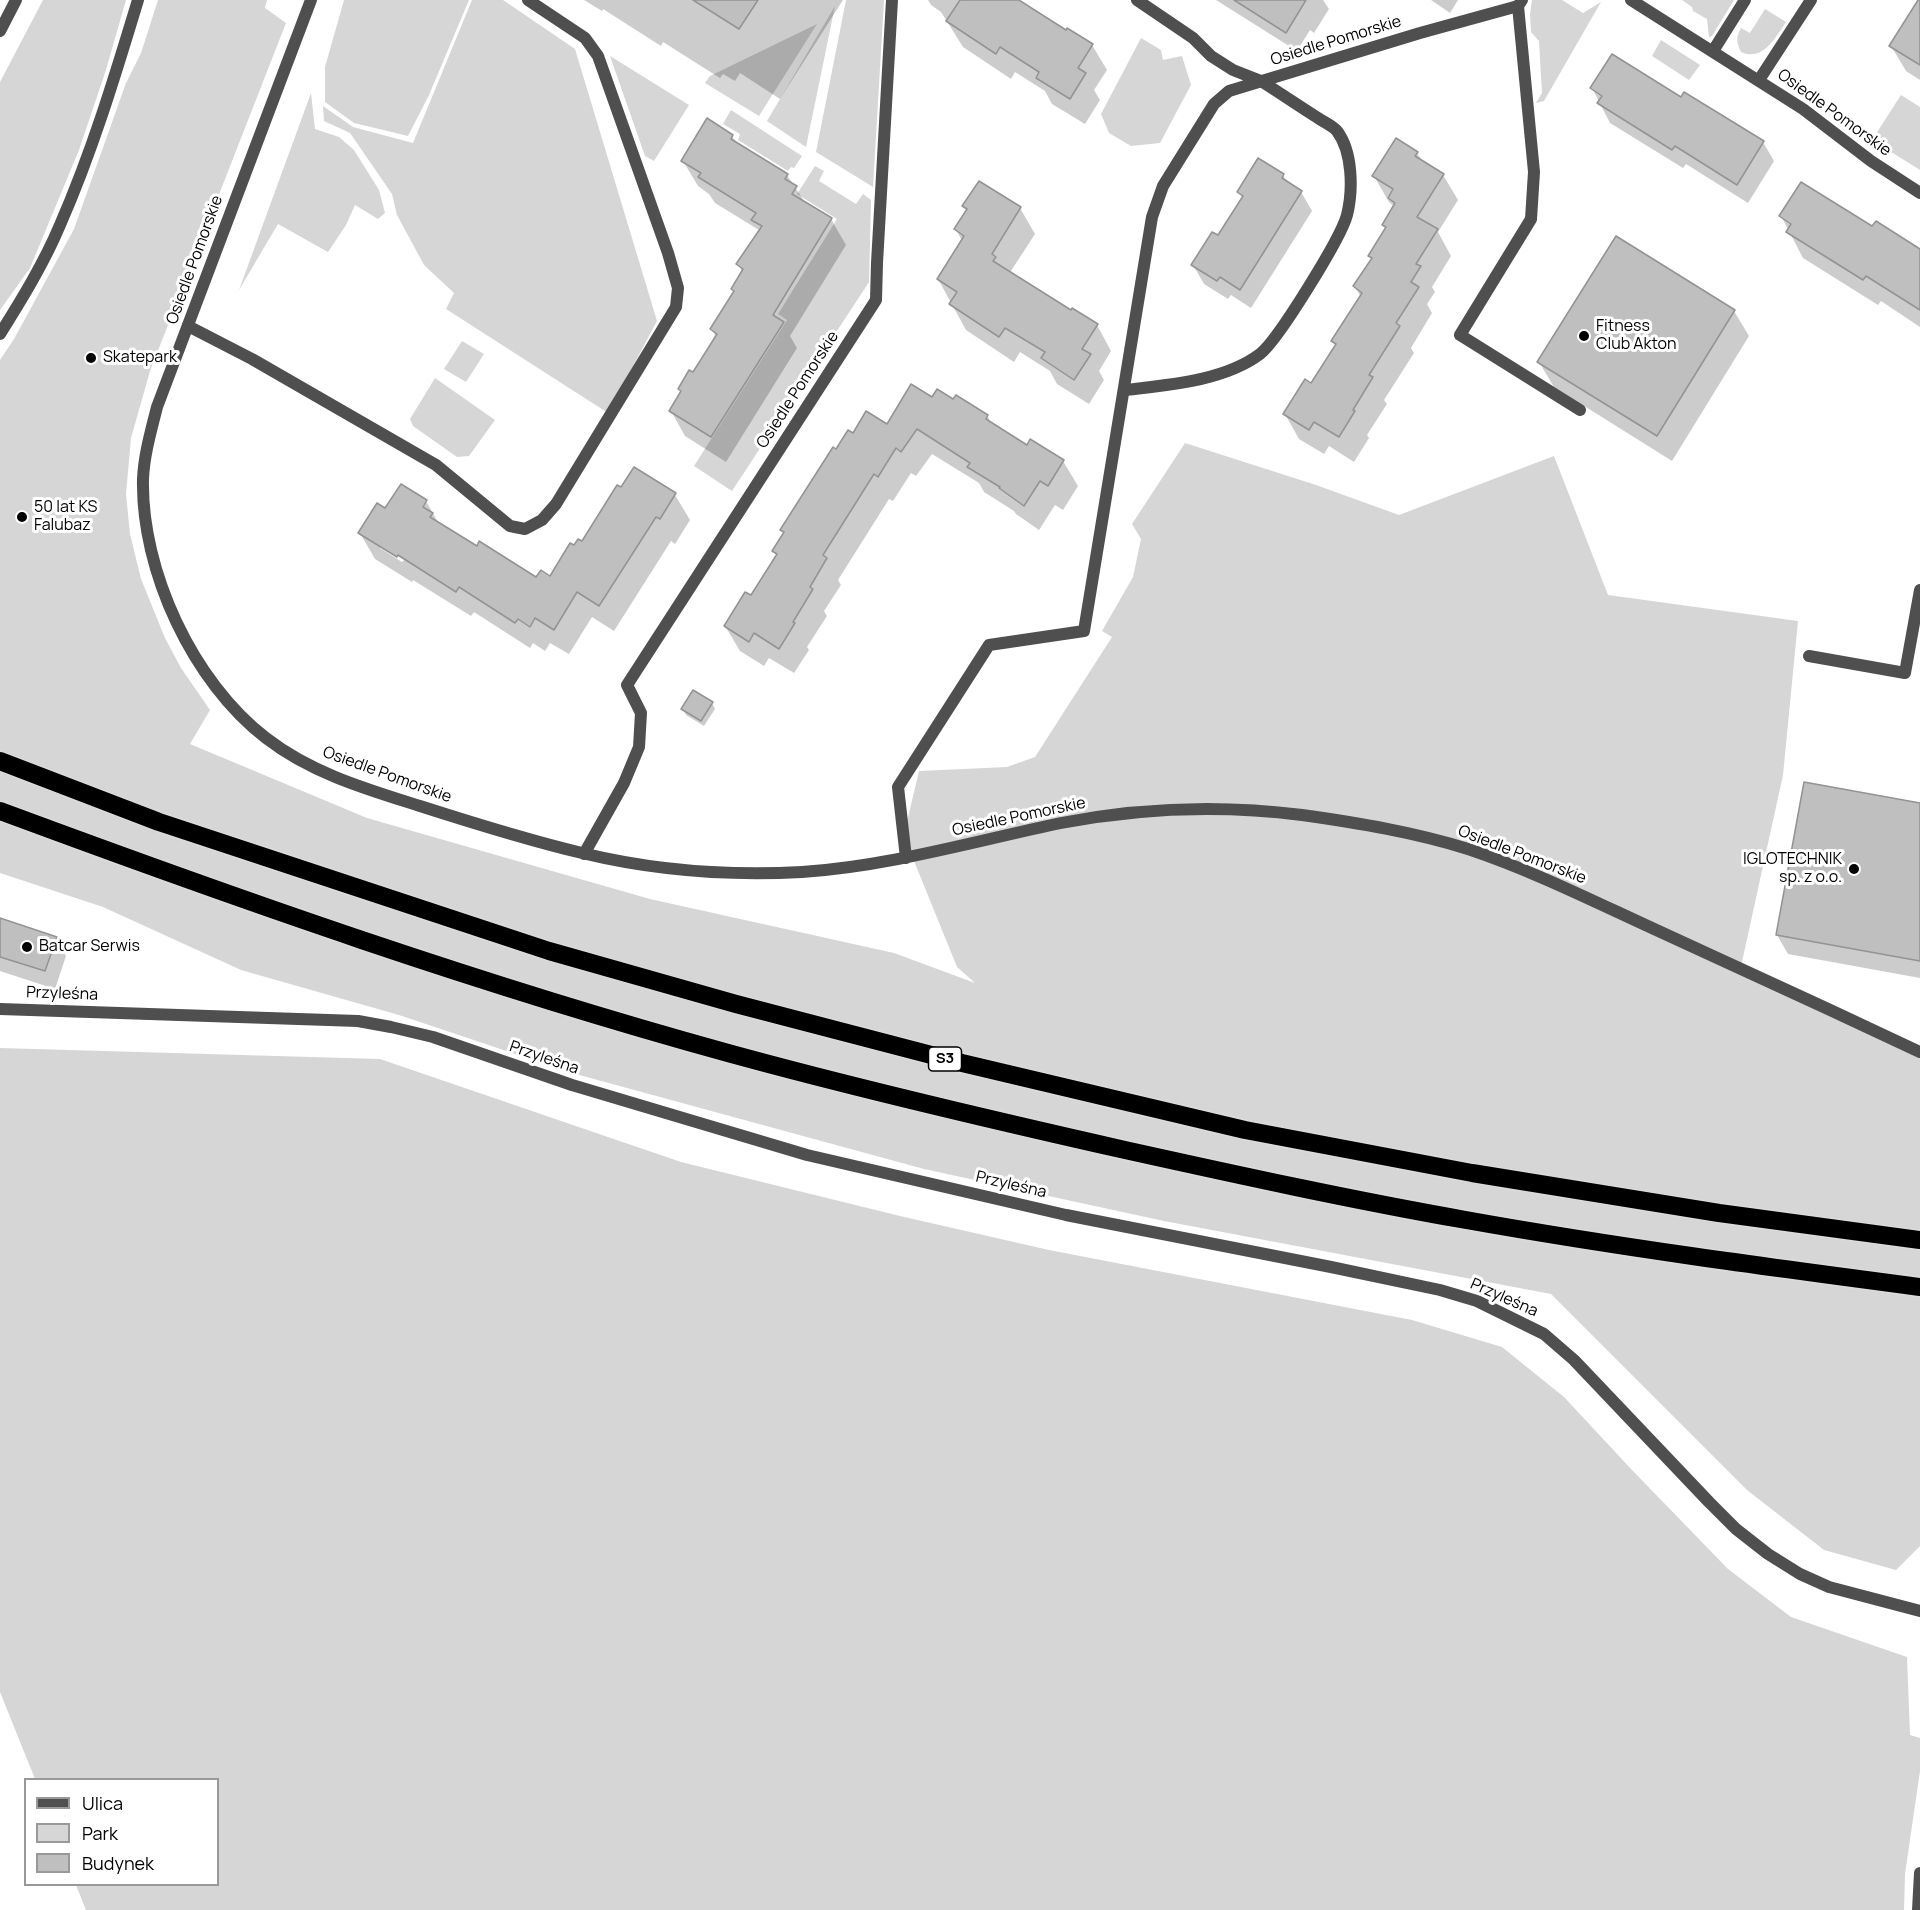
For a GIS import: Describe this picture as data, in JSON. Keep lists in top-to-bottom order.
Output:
{
  "streets": {
    "highway": ["S3"],
    "street": ["Osiedle Pomorskie", "Przyleśna"]
  },
  "places": [
    "Fitness Club Akton",
    "Skatepark",
    "50 lat KS Falubaz",
    "IGLOTECHNIK sp. z o.o.",
    "Batcar Serwis"
  ],
  "legend": ["Ulica", "Park", "Budynek"]
}
